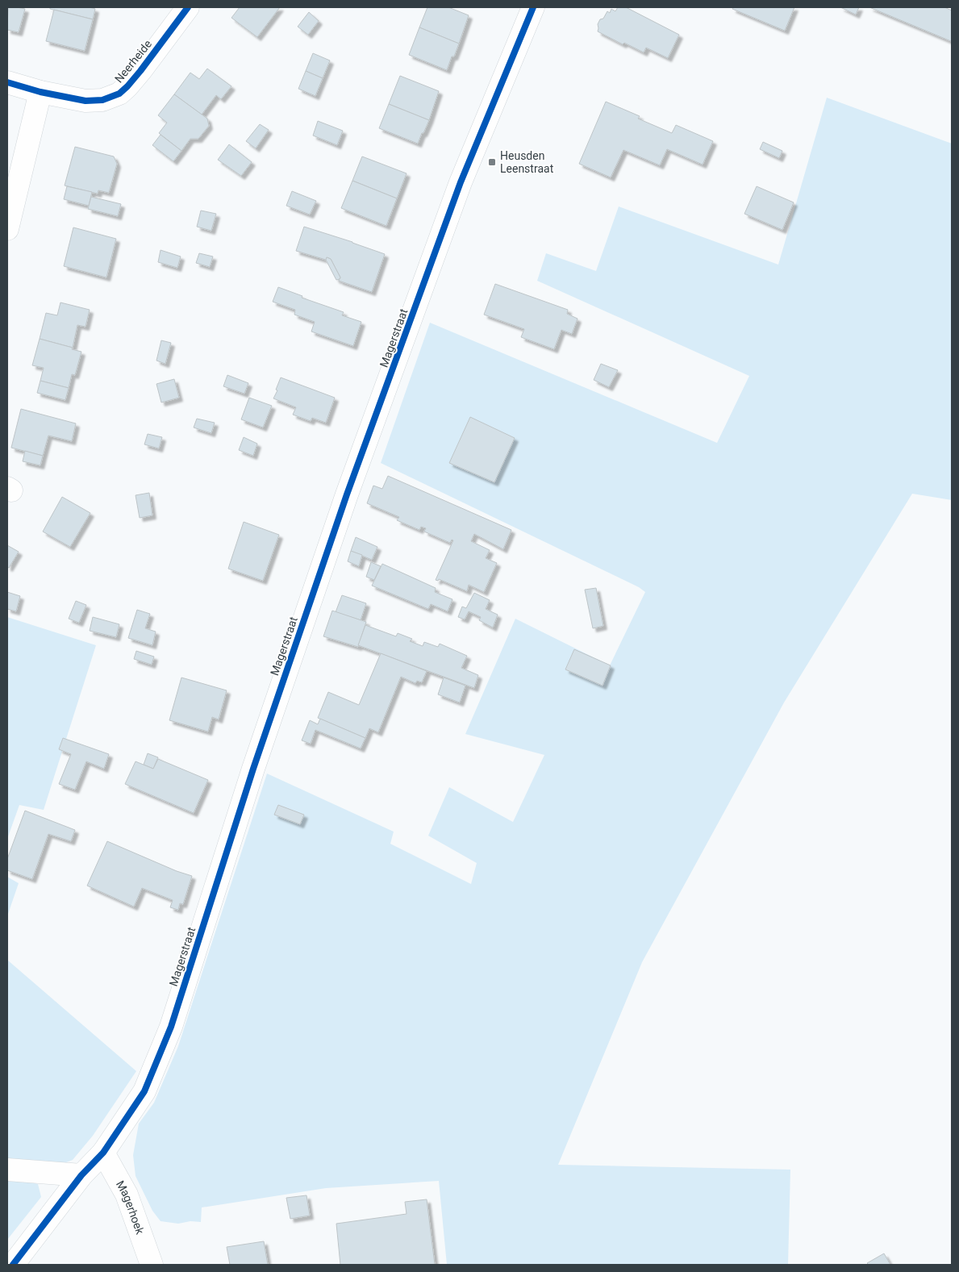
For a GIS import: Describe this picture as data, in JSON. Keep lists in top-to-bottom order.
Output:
{
  "streets": {
    "street": ["Neerheide", "Magerstraat", "Magerhoek"]
  },
  "crossings": [
    ["Magerstraat", "Magerhoek"]
  ],
  "places": {
    "transit": ["Heusden Leenstraat"]
  }
}
